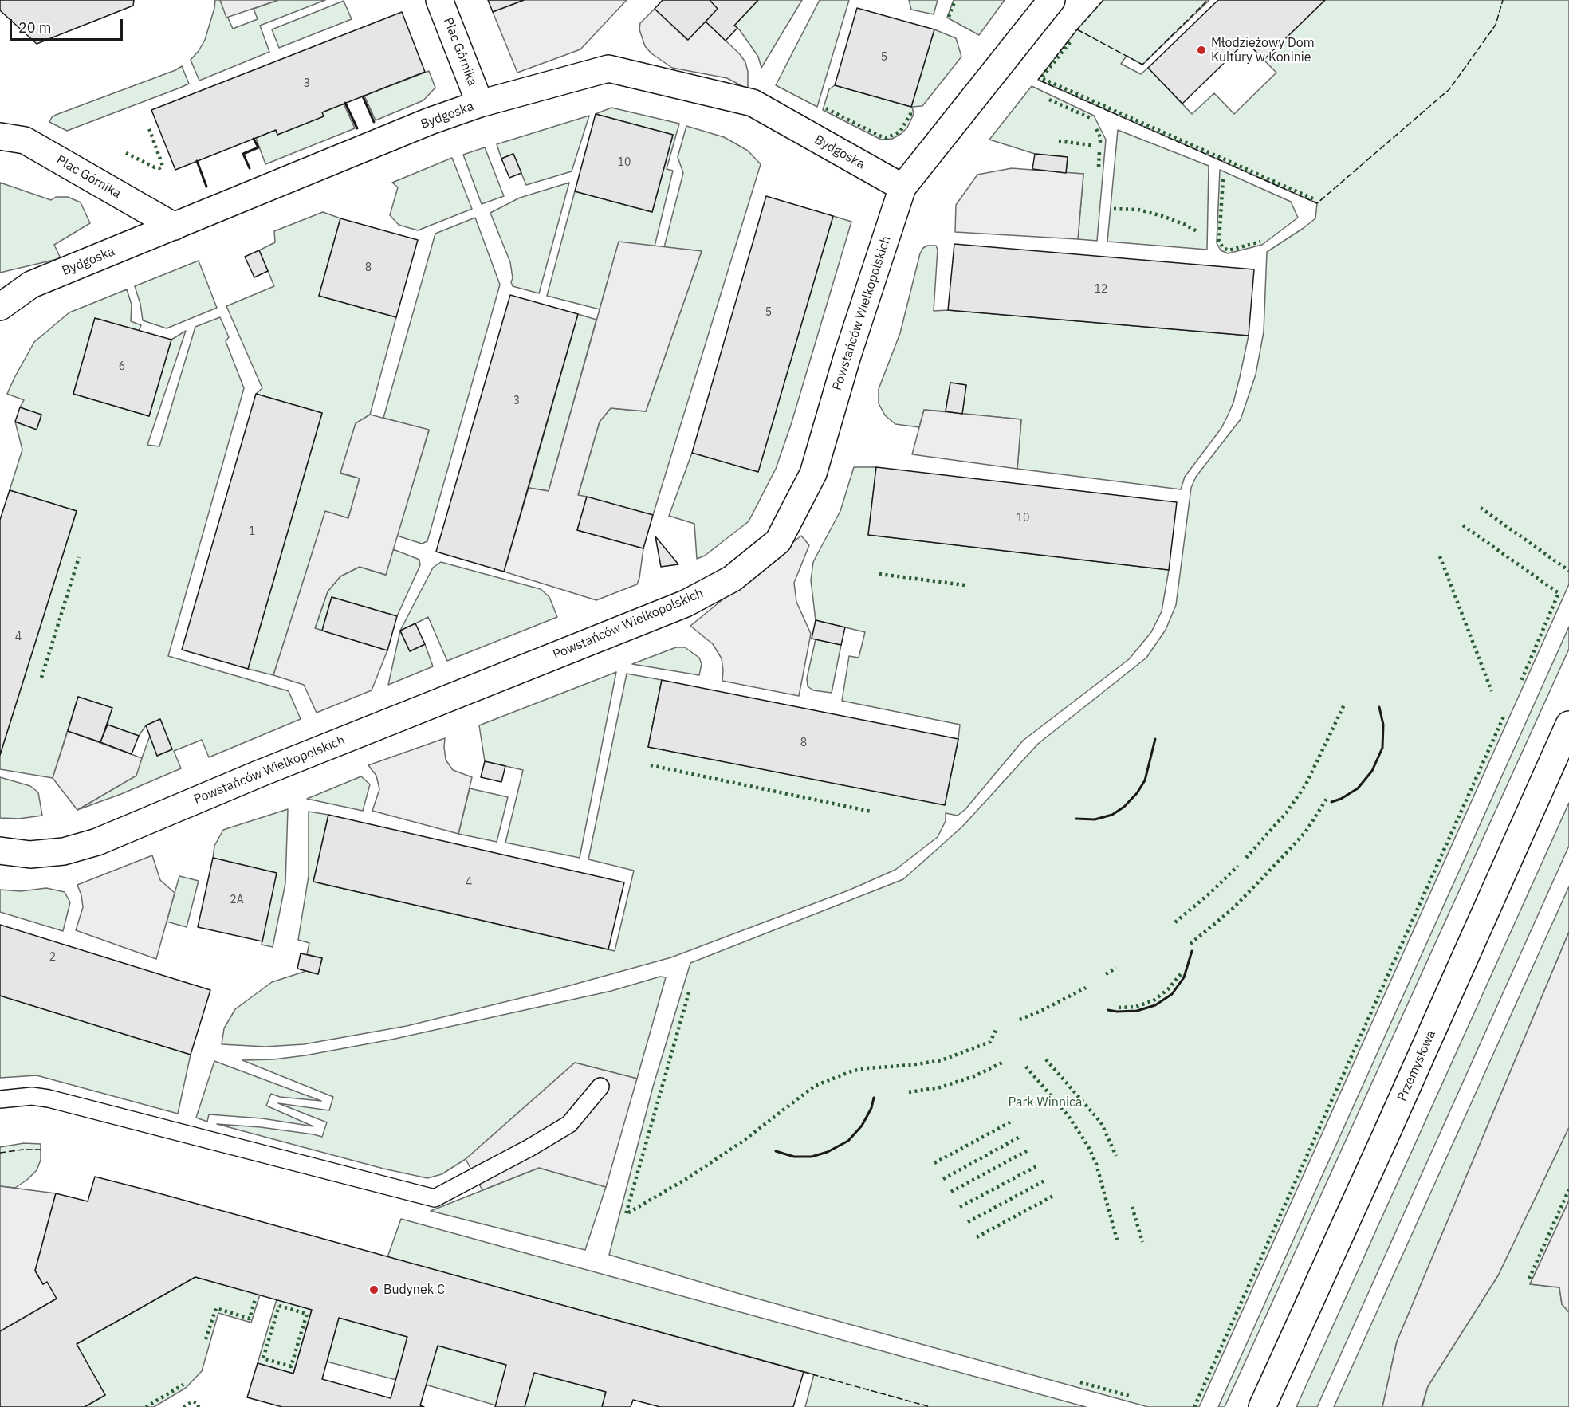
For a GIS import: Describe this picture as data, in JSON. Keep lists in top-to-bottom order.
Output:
{
  "streets": {
    "street": [
      "Plac Górnika",
      "Bydgoska",
      "Powstańców Wielkopolskich",
      "Przemysłowa"
    ]
  },
  "crossings": [
    ["Plac Górnika", "Bydgoska"],
    ["Bydgoska", "Powstańców Wielkopolskich"]
  ],
  "parks": ["Park Winnica"],
  "places": ["Młodzieżowy Dom Kultury w Koninie", "Budynek C"],
  "house_numbers": [
    "5",
    "3",
    "10",
    "8",
    "12",
    "5",
    "6",
    "3",
    "10",
    "1",
    "4",
    "8",
    "4",
    "2A",
    "2"
  ],
  "scale_bar": "20 m"
}
